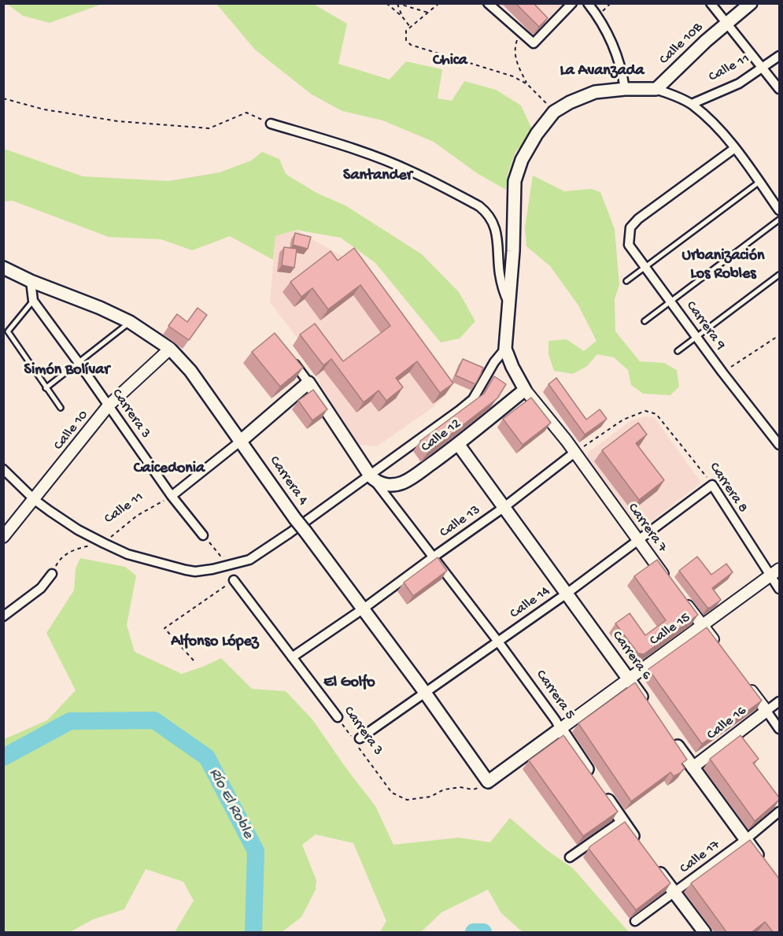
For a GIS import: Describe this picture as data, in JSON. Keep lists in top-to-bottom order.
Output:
{
  "streets": {
    "main road": [
      "Calle 10B",
      "Calle 12",
      "Carrera 4",
      "Calle 15",
      "Carrera 6",
      "Carrera 5"
    ],
    "street": [
      "Calle 11",
      "Carrera 9",
      "Carrera 3",
      "Calle 10",
      "Carrera 8",
      "Calle 13",
      "Carrera 7",
      "Calle 14",
      "Calle 16",
      "Calle 17"
    ]
  },
  "crossings": [
    ["Calle 11", "Carrera 3"],
    ["Carrera 3", "Calle 10"],
    ["Carrera 3", "Carrera 4"],
    ["Carrera 3", "Calle 13"],
    ["Carrera 3", "Calle 14"],
    ["Carrera 3", "Calle 15"],
    ["Calle 10", "Carrera 4"],
    ["Calle 12", "Carrera 7"],
    ["Calle 12", "Carrera 6"],
    ["Calle 12", "Carrera 5"],
    ["Carrera 4", "Calle 13"],
    ["Carrera 4", "Calle 14"],
    ["Carrera 4", "Calle 15"],
    ["Carrera 8", "Calle 13"],
    ["Carrera 8", "Carrera 7"],
    ["Carrera 8", "Calle 14"],
    ["Carrera 8", "Calle 15"],
    ["Calle 13", "Carrera 7"],
    ["Calle 13", "Carrera 6"],
    ["Calle 13", "Carrera 5"],
    ["Carrera 7", "Calle 14"],
    ["Calle 14", "Carrera 6"],
    ["Calle 14", "Carrera 5"],
    ["Calle 15", "Carrera 6"],
    ["Calle 15", "Carrera 5"]
  ],
  "districts": [
    "Chica",
    "La Avanzada",
    "Santander",
    "Urbanización Los Robles",
    "Simón Bolívar",
    "Caicedonia",
    "Alfonso López",
    "El Golfo"
  ],
  "water": ["Río El Roble"]
}
